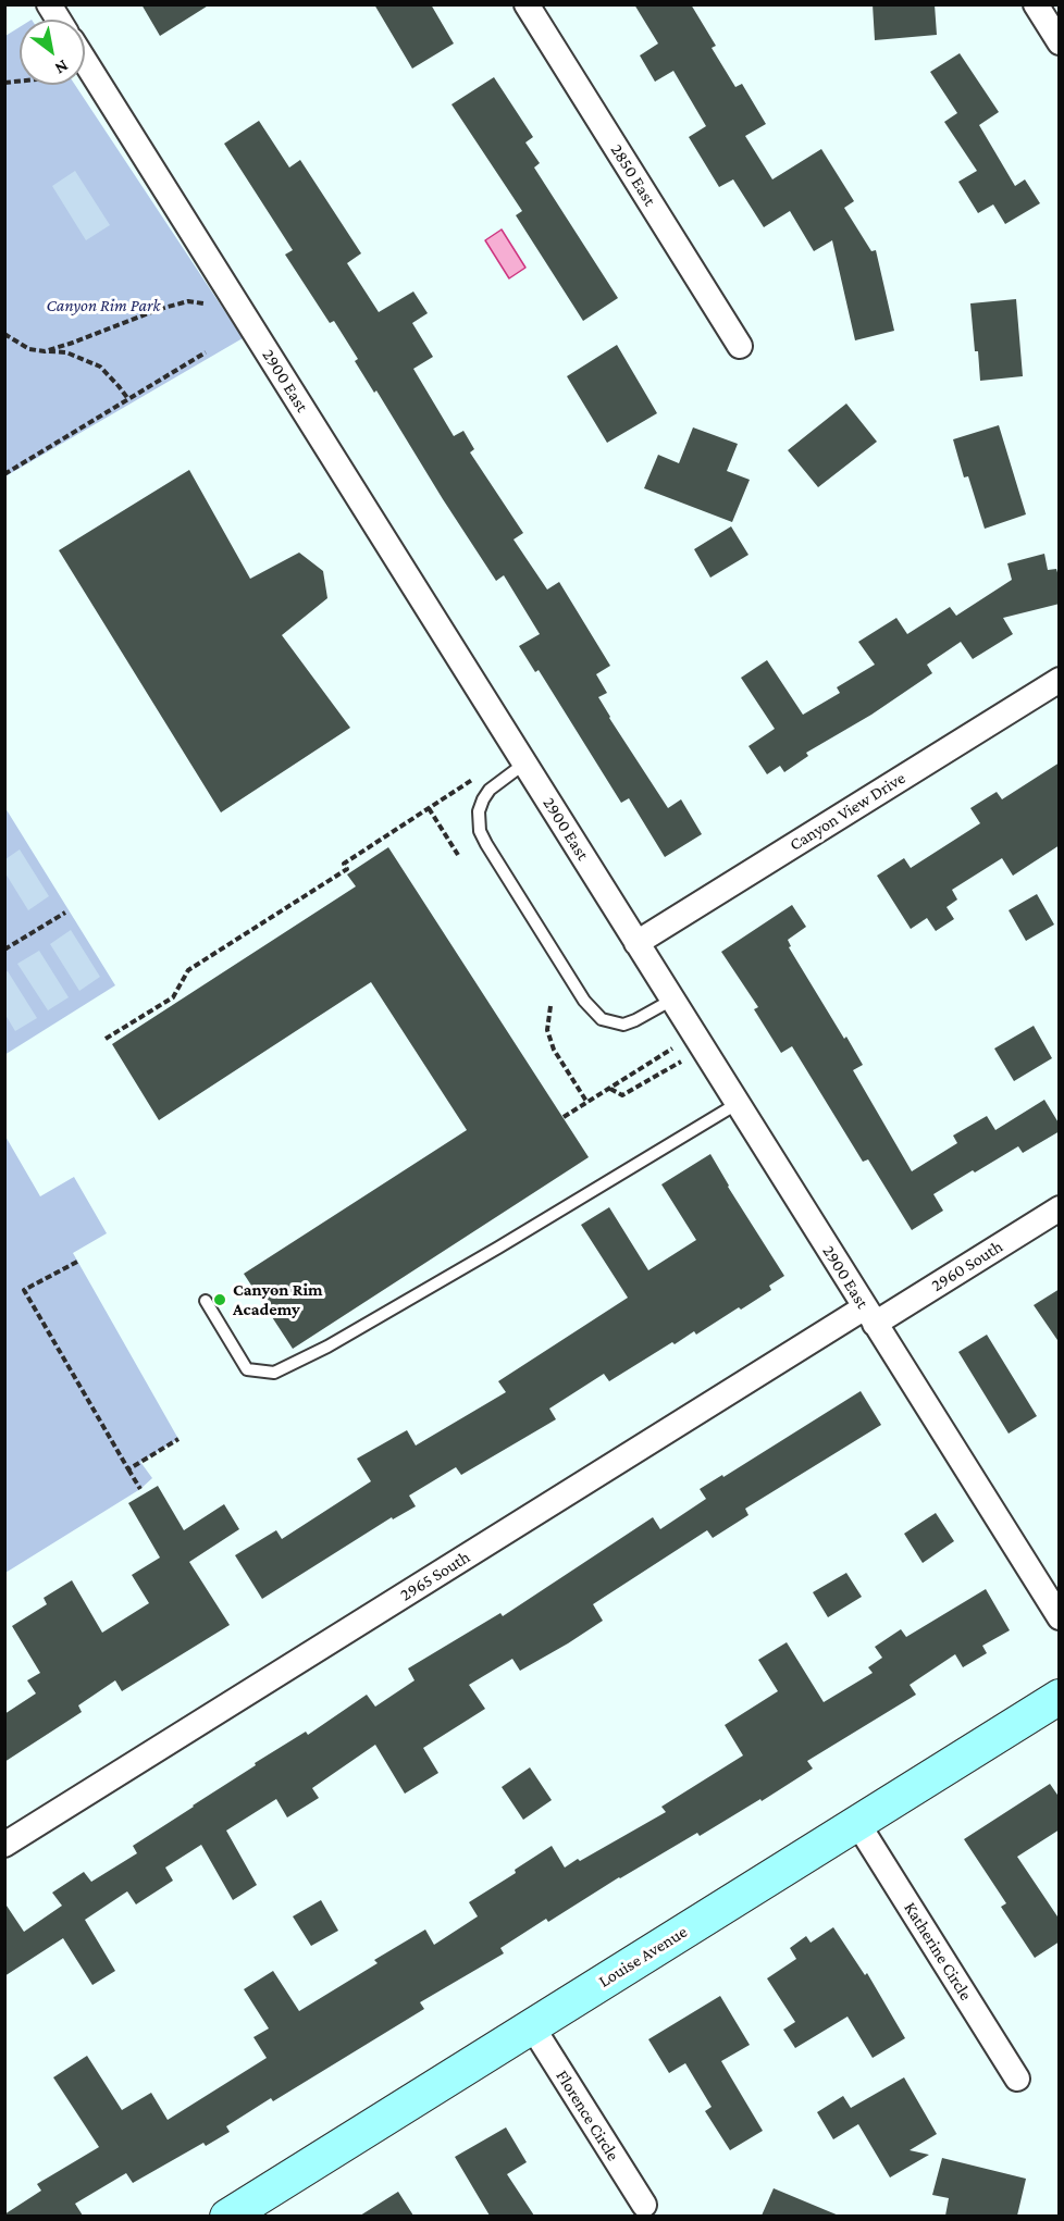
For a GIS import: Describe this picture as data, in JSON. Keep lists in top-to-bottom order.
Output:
{
  "streets": {
    "street": [
      "2850 East",
      "2900 East",
      "Canyon View Drive",
      "2960 South",
      "2965 South",
      "Katherine Circle",
      "Louise Avenue",
      "Florence Circle"
    ]
  },
  "crossings": [
    ["2900 East", "Canyon View Drive"],
    ["2900 East", "2960 South"],
    ["2900 East", "2965 South"],
    ["2960 South", "2965 South"],
    ["Katherine Circle", "Louise Avenue"],
    ["Louise Avenue", "Florence Circle"]
  ],
  "parks": ["Canyon Rim Park"],
  "places": ["Canyon Rim Academy"],
  "north": "bottom right"
}
